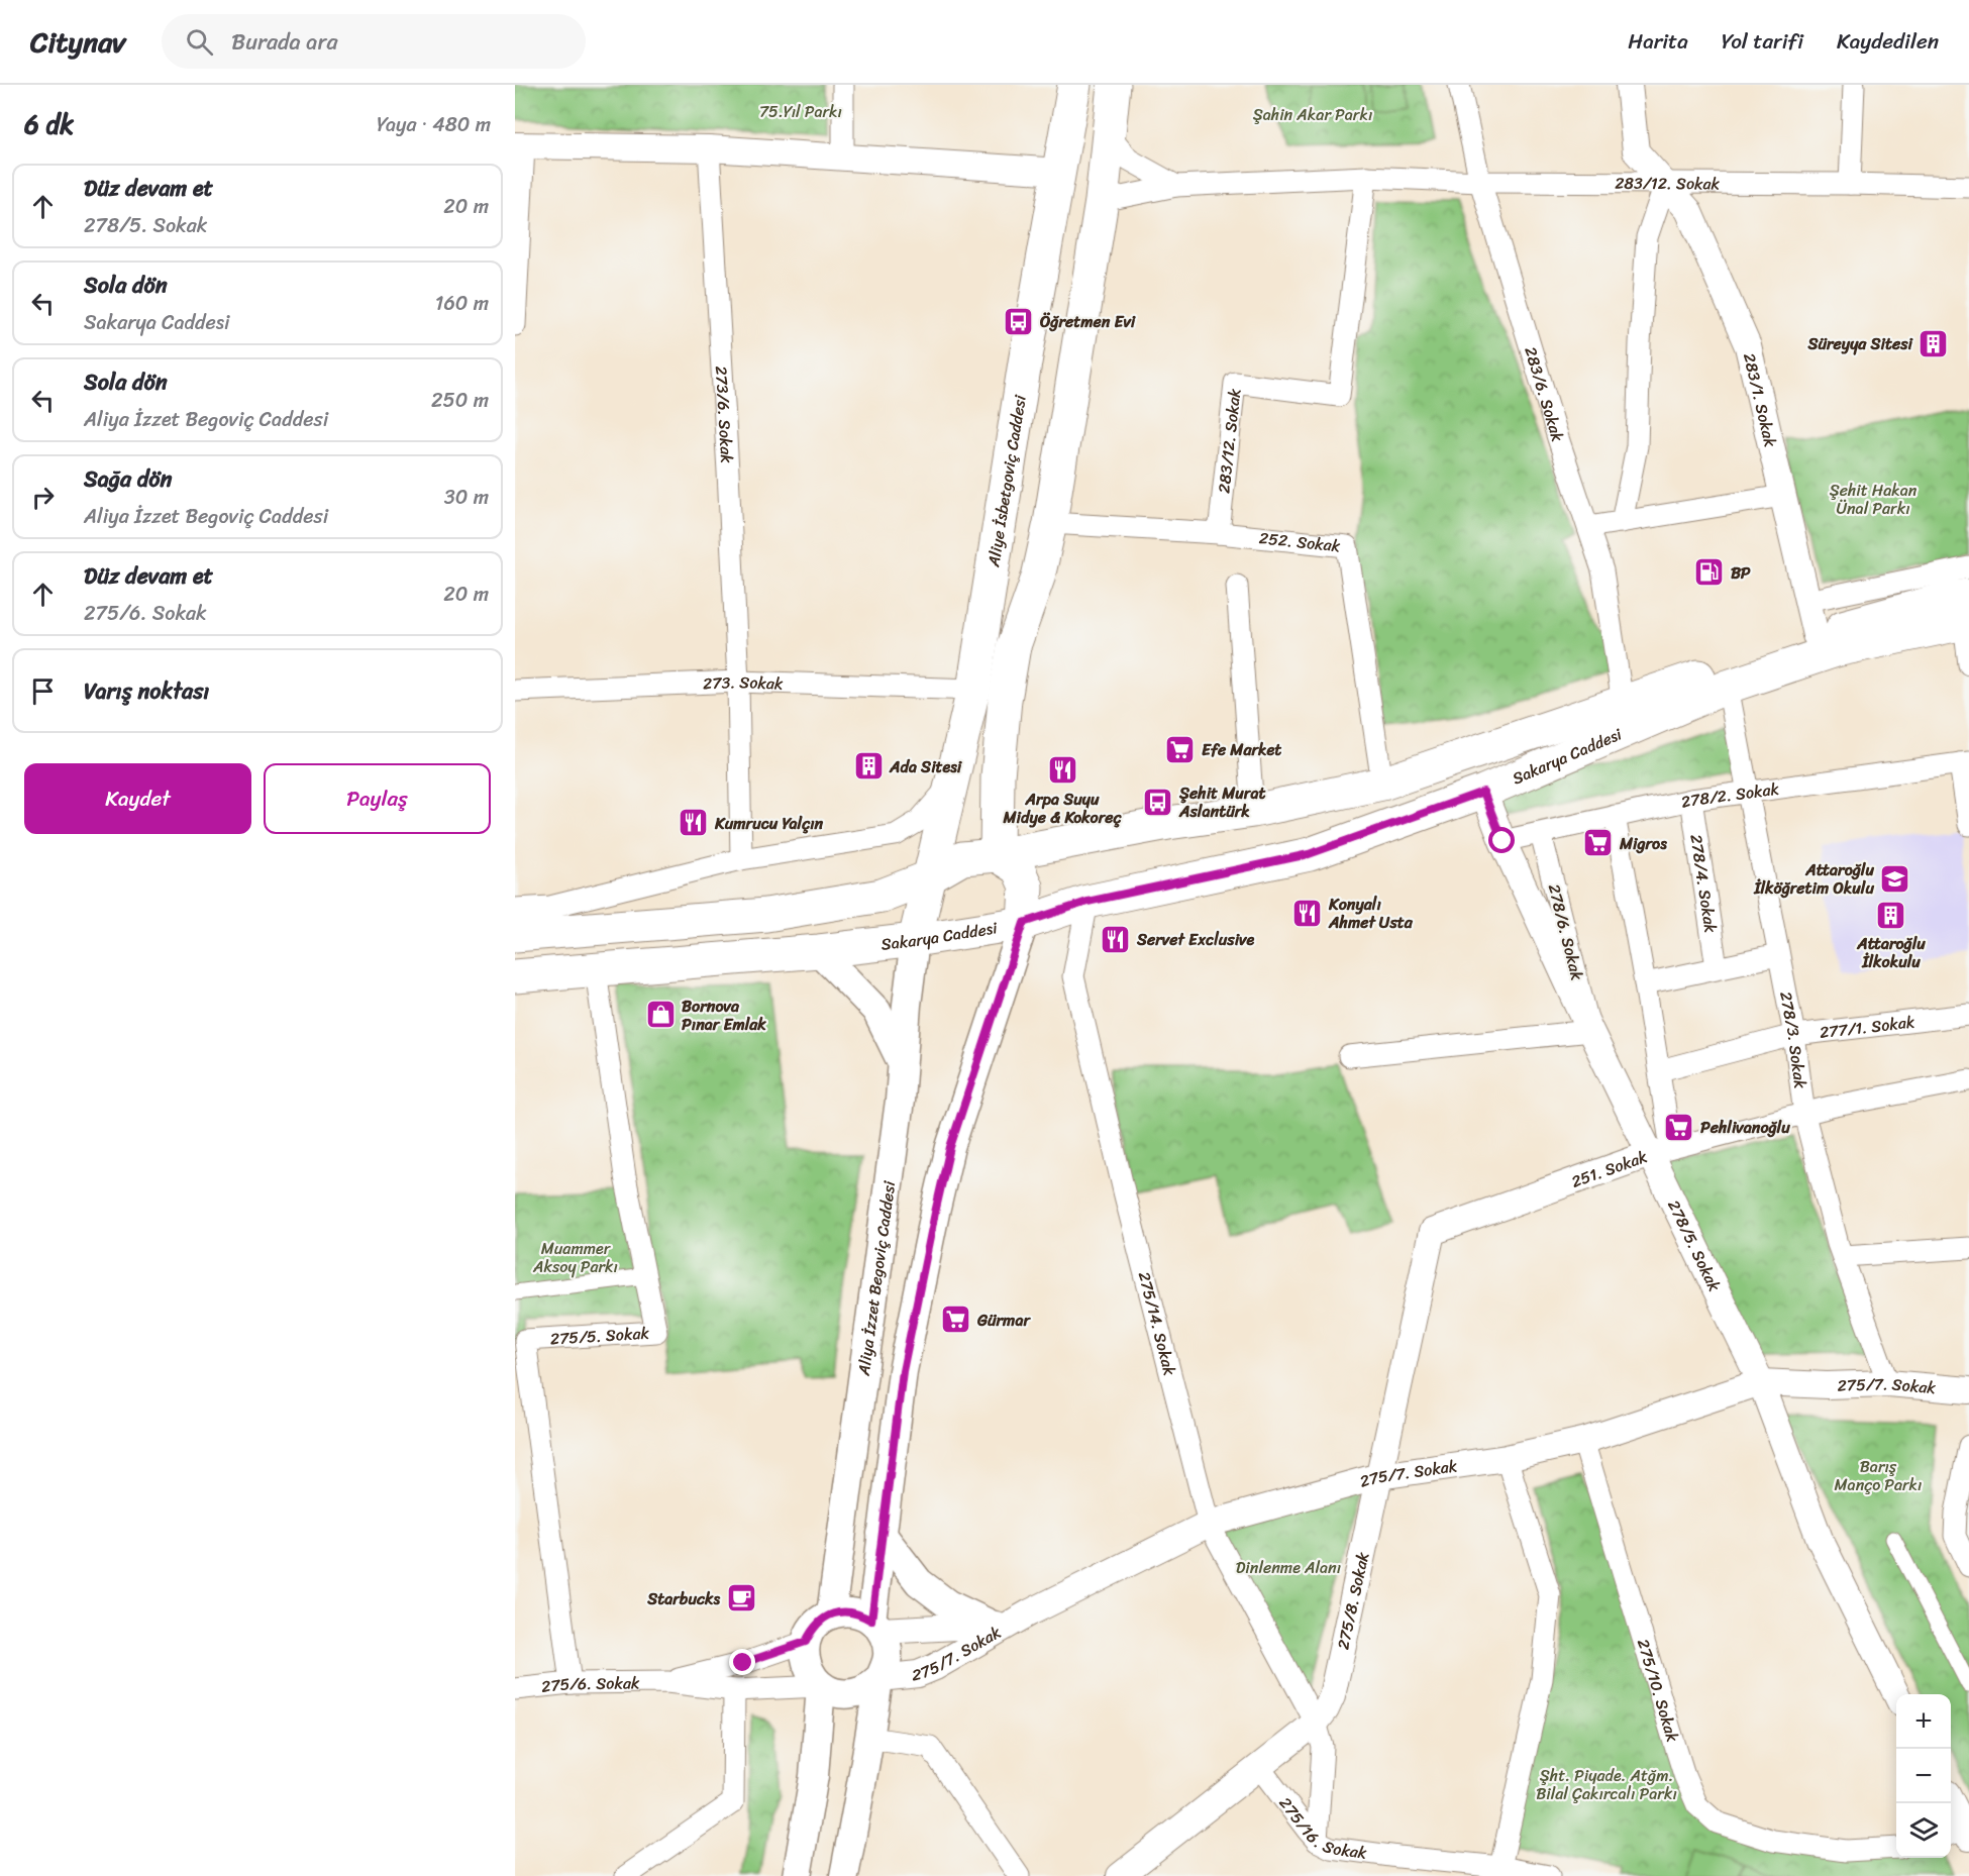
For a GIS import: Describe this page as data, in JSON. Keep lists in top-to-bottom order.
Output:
{
  "streets": {
    "main road": ["Aliye İsbetgoviç Caddesi", "Sakarya Caddesi", "Aliya İzzet Begoviç Caddesi"],
    "street": [
      "283/12. Sokak",
      "283/6. Sokak",
      "283/1. Sokak",
      "273/6. Sokak",
      "252. Sokak",
      "273. Sokak",
      "278/2. Sokak",
      "278/4. Sokak",
      "278/6. Sokak",
      "277/1. Sokak",
      "278/3. Sokak",
      "251. Sokak",
      "278/5. Sokak",
      "275/14. Sokak",
      "275/5. Sokak",
      "275/7. Sokak",
      "275/8. Sokak",
      "275/6. Sokak",
      "275/10. Sokak",
      "275/16. Sokak"
    ]
  },
  "crossings": [
    ["283/12. Sokak", "283/6. Sokak"],
    ["283/12. Sokak", "283/1. Sokak"],
    ["283/12. Sokak", "252. Sokak"],
    ["283/6. Sokak", "Sakarya Caddesi"],
    ["283/1. Sokak", "Sakarya Caddesi"],
    ["273/6. Sokak", "273. Sokak"],
    ["Aliye İsbetgoviç Caddesi", "273. Sokak"],
    ["Aliye İsbetgoviç Caddesi", "Sakarya Caddesi"],
    ["Aliye İsbetgoviç Caddesi", "Aliya İzzet Begoviç Caddesi"],
    ["252. Sokak", "Sakarya Caddesi"],
    ["Sakarya Caddesi", "278/3. Sokak"],
    ["Sakarya Caddesi", "278/5. Sokak"],
    ["Sakarya Caddesi", "Aliya İzzet Begoviç Caddesi"],
    ["Sakarya Caddesi", "275/14. Sokak"],
    ["Sakarya Caddesi", "275/5. Sokak"],
    ["278/2. Sokak", "278/4. Sokak"],
    ["278/2. Sokak", "278/6. Sokak"],
    ["278/2. Sokak", "278/3. Sokak"],
    ["278/2. Sokak", "278/5. Sokak"],
    ["278/6. Sokak", "278/5. Sokak"],
    ["277/1. Sokak", "278/3. Sokak"],
    ["277/1. Sokak", "278/5. Sokak"],
    ["278/3. Sokak", "251. Sokak"],
    ["278/3. Sokak", "275/7. Sokak"],
    ["251. Sokak", "278/5. Sokak"],
    ["251. Sokak", "275/8. Sokak"],
    ["278/5. Sokak", "275/7. Sokak"],
    ["Aliya İzzet Begoviç Caddesi", "275/7. Sokak"],
    ["Aliya İzzet Begoviç Caddesi", "275/6. Sokak"],
    ["275/14. Sokak", "275/7. Sokak"],
    ["275/14. Sokak", "275/8. Sokak"],
    ["275/14. Sokak", "275/16. Sokak"],
    ["275/5. Sokak", "275/6. Sokak"],
    ["275/7. Sokak", "275/8. Sokak"],
    ["275/7. Sokak", "275/6. Sokak"],
    ["275/7. Sokak", "275/10. Sokak"],
    ["275/8. Sokak", "275/16. Sokak"]
  ],
  "parks": [
    "75.Yıl Parkı",
    "Şahin Akar Parkı",
    "Şehit Hakan Ünal Parkı",
    "Muammer Aksoy Parkı",
    "Barış Manço Parkı",
    "Dinlenme Alanı",
    "Şht. Piyade. Atğm. Bilal Çakırcalı Parkı"
  ],
  "places": {
    "bus stop": ["Öğretmen Evi", "Şehit Murat Aslantürk"],
    "building": ["Süreyya Sitesi", "Ada Sitesi", "Attaroğlu İlkokulu"],
    "fuel station": ["BP"],
    "supermarket": [
      "Efe Market",
      "Migros",
      "Pehlivanoğlu",
      "Gürmar"
    ],
    "restaurant": [
      "Arpa Suyu Midye & Kokoreç",
      "Kumrucu Yalçın",
      "Konyalı Ahmet Usta",
      "Servet Exclusive"
    ],
    "school or university": ["Attaroğlu İlköğretim Okulu"],
    "shop": ["Bornova Pınar Emlak"],
    "cafe": ["Starbucks"]
  },
  "page": {
    "header": "Citynav",
    "search": "Burada ara",
    "nav": ["Harita", "Yol tarifi", "Kaydedilen"],
    "heading": ["6 dk", "Yaya · 480 m"],
    "list": [
      ["Düz devam et", "278/5. Sokak", "20 m"],
      ["Sola dön", "Sakarya Caddesi", "160 m"],
      ["Sola dön", "Aliya İzzet Begoviç Caddesi", "250 m"],
      ["Sağa dön", "Aliya İzzet Begoviç Caddesi", "30 m"],
      ["Düz devam et", "275/6. Sokak", "20 m"],
      "Varış noktası"
    ],
    "buttons": ["Kaydet", "Paylaş"],
    "map_buttons": ["+", "−"]
  }
}
